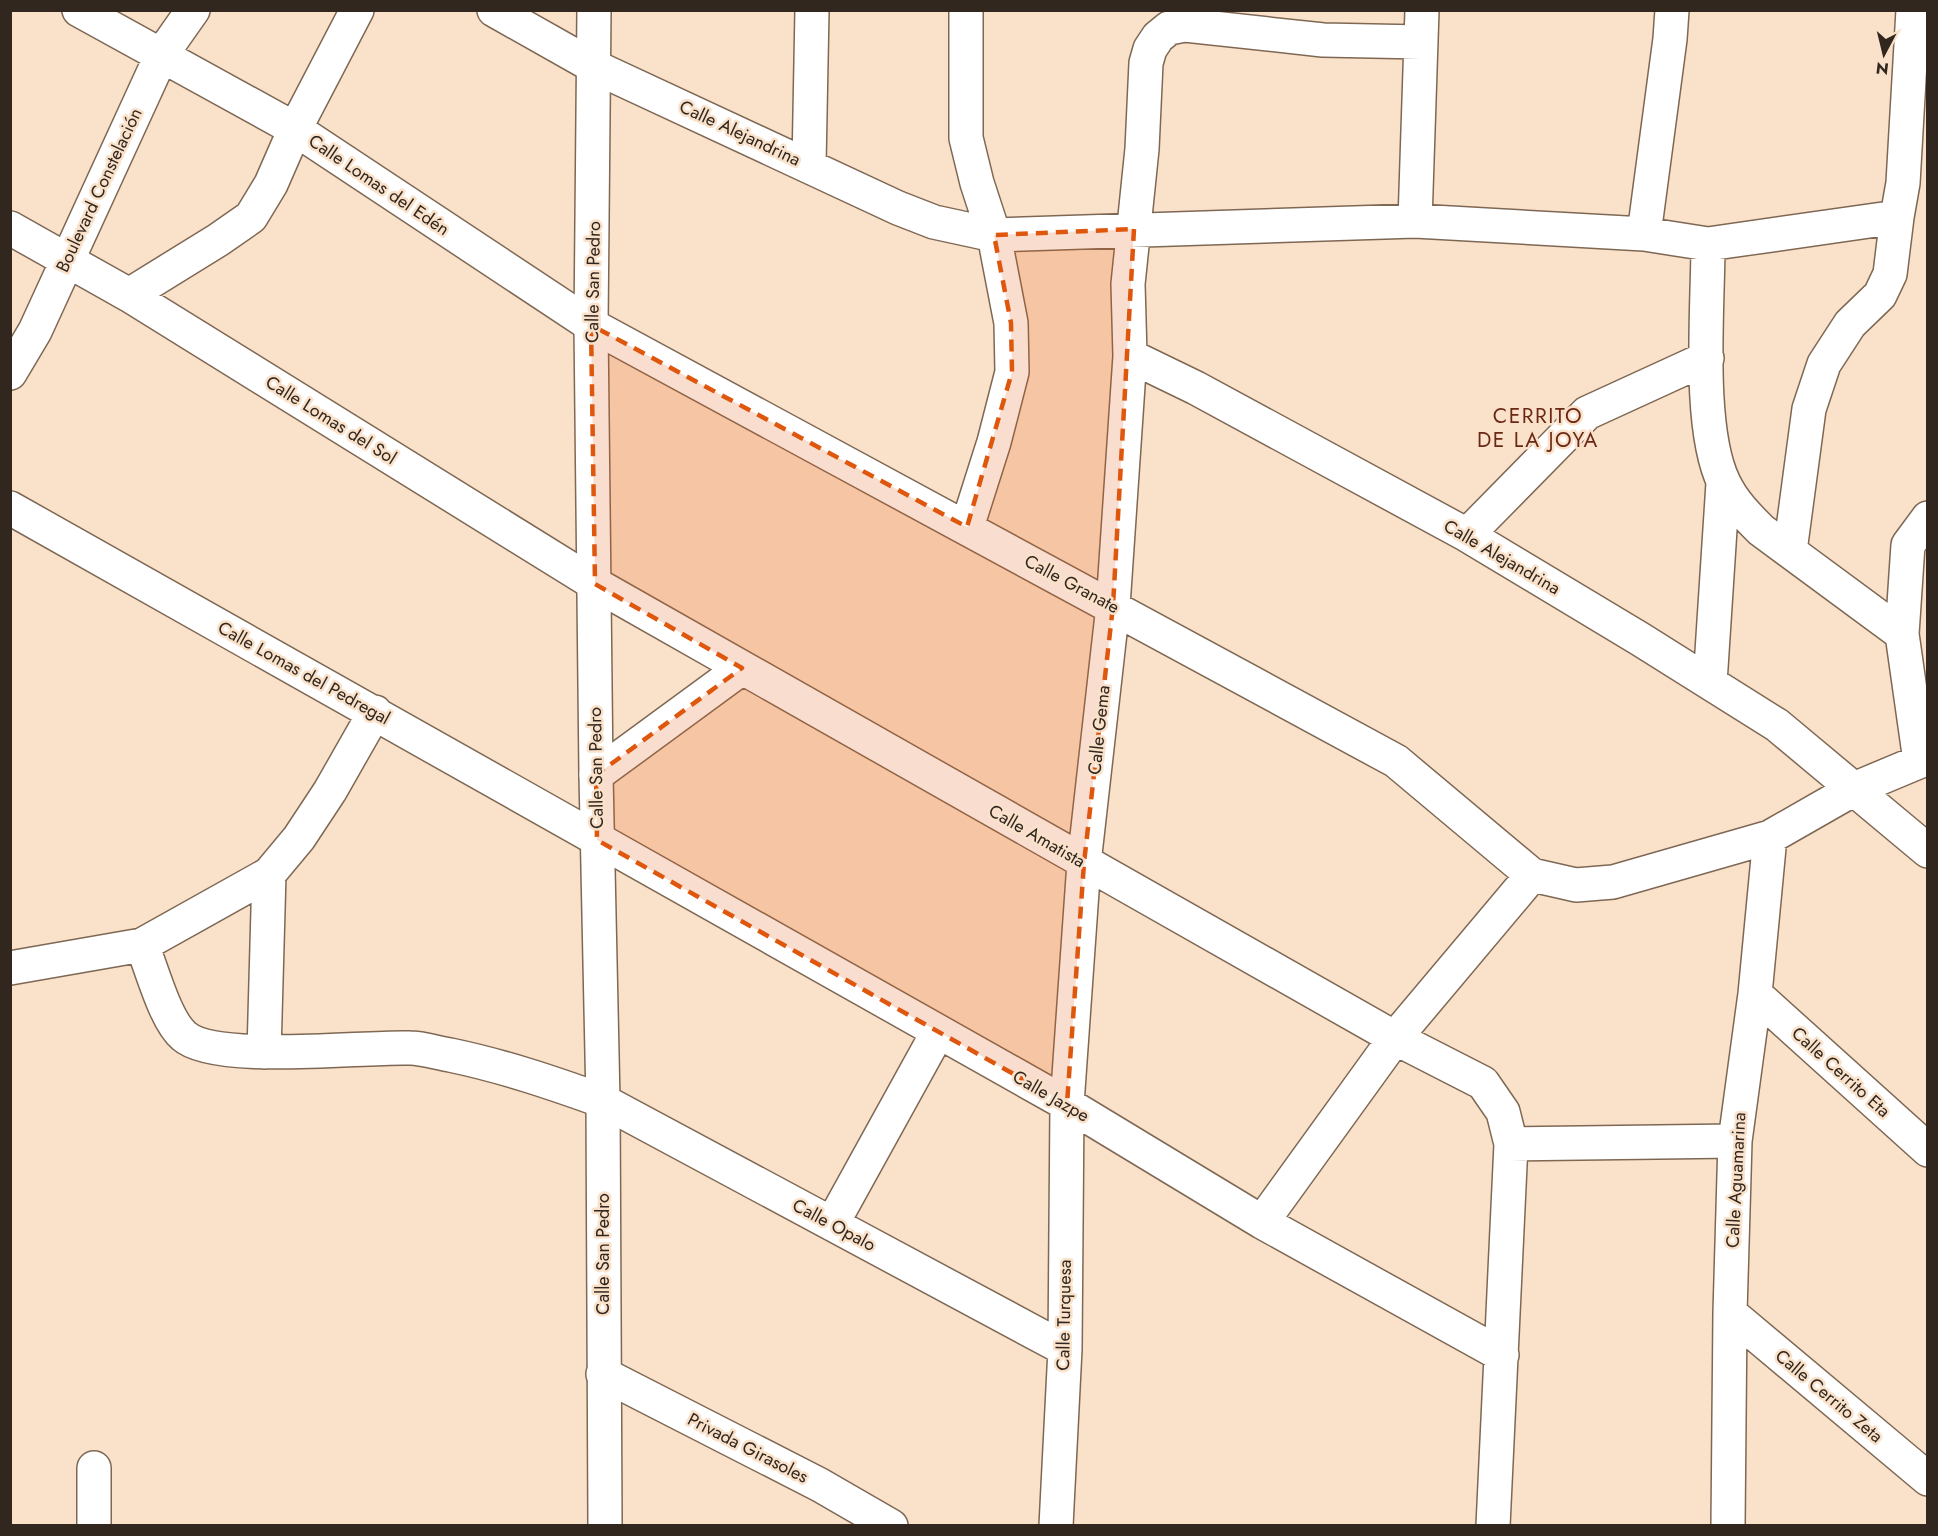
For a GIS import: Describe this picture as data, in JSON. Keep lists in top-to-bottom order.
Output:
{
  "streets": {
    "street": [
      "Calle Alejandrina",
      "Calle Lomas del Edén",
      "Boulevard Constelación",
      "Calle San Pedro",
      "Calle Lomas del Sol",
      "Calle Granate",
      "Calle Lomas del Pedregal",
      "Calle Gema",
      "Calle Amatista",
      "Calle Cerrito Eta",
      "Calle Jazpe",
      "Calle Aguamarina",
      "Calle Opalo",
      "Calle Turquesa",
      "Calle Cerrito Zeta",
      "Privada Girasoles"
    ]
  },
  "crossings": [
    ["Calle Alejandrina", "Calle San Pedro"],
    ["Calle Alejandrina", "Calle Gema"],
    ["Calle Lomas del Edén", "Boulevard Constelación"],
    ["Calle Lomas del Edén", "Calle San Pedro"],
    ["Calle Lomas del Edén", "Calle Granate"],
    ["Boulevard Constelación", "Calle Lomas del Sol"],
    ["Calle San Pedro", "Calle Lomas del Sol"],
    ["Calle San Pedro", "Calle Granate"],
    ["Calle San Pedro", "Calle Lomas del Pedregal"],
    ["Calle San Pedro", "Calle Amatista"],
    ["Calle San Pedro", "Calle Jazpe"],
    ["Calle San Pedro", "Calle Opalo"],
    ["Calle San Pedro", "Privada Girasoles"],
    ["Calle Lomas del Sol", "Calle Amatista"],
    ["Calle Granate", "Calle Gema"],
    ["Calle Lomas del Pedregal", "Calle Jazpe"],
    ["Calle Gema", "Calle Amatista"],
    ["Calle Gema", "Calle Jazpe"],
    ["Calle Gema", "Calle Turquesa"],
    ["Calle Cerrito Eta", "Calle Aguamarina"],
    ["Calle Jazpe", "Calle Turquesa"],
    ["Calle Aguamarina", "Calle Cerrito Zeta"],
    ["Calle Opalo", "Calle Turquesa"]
  ],
  "districts": ["CERRITO DE LA JOYA"],
  "north": "bottom"
}
